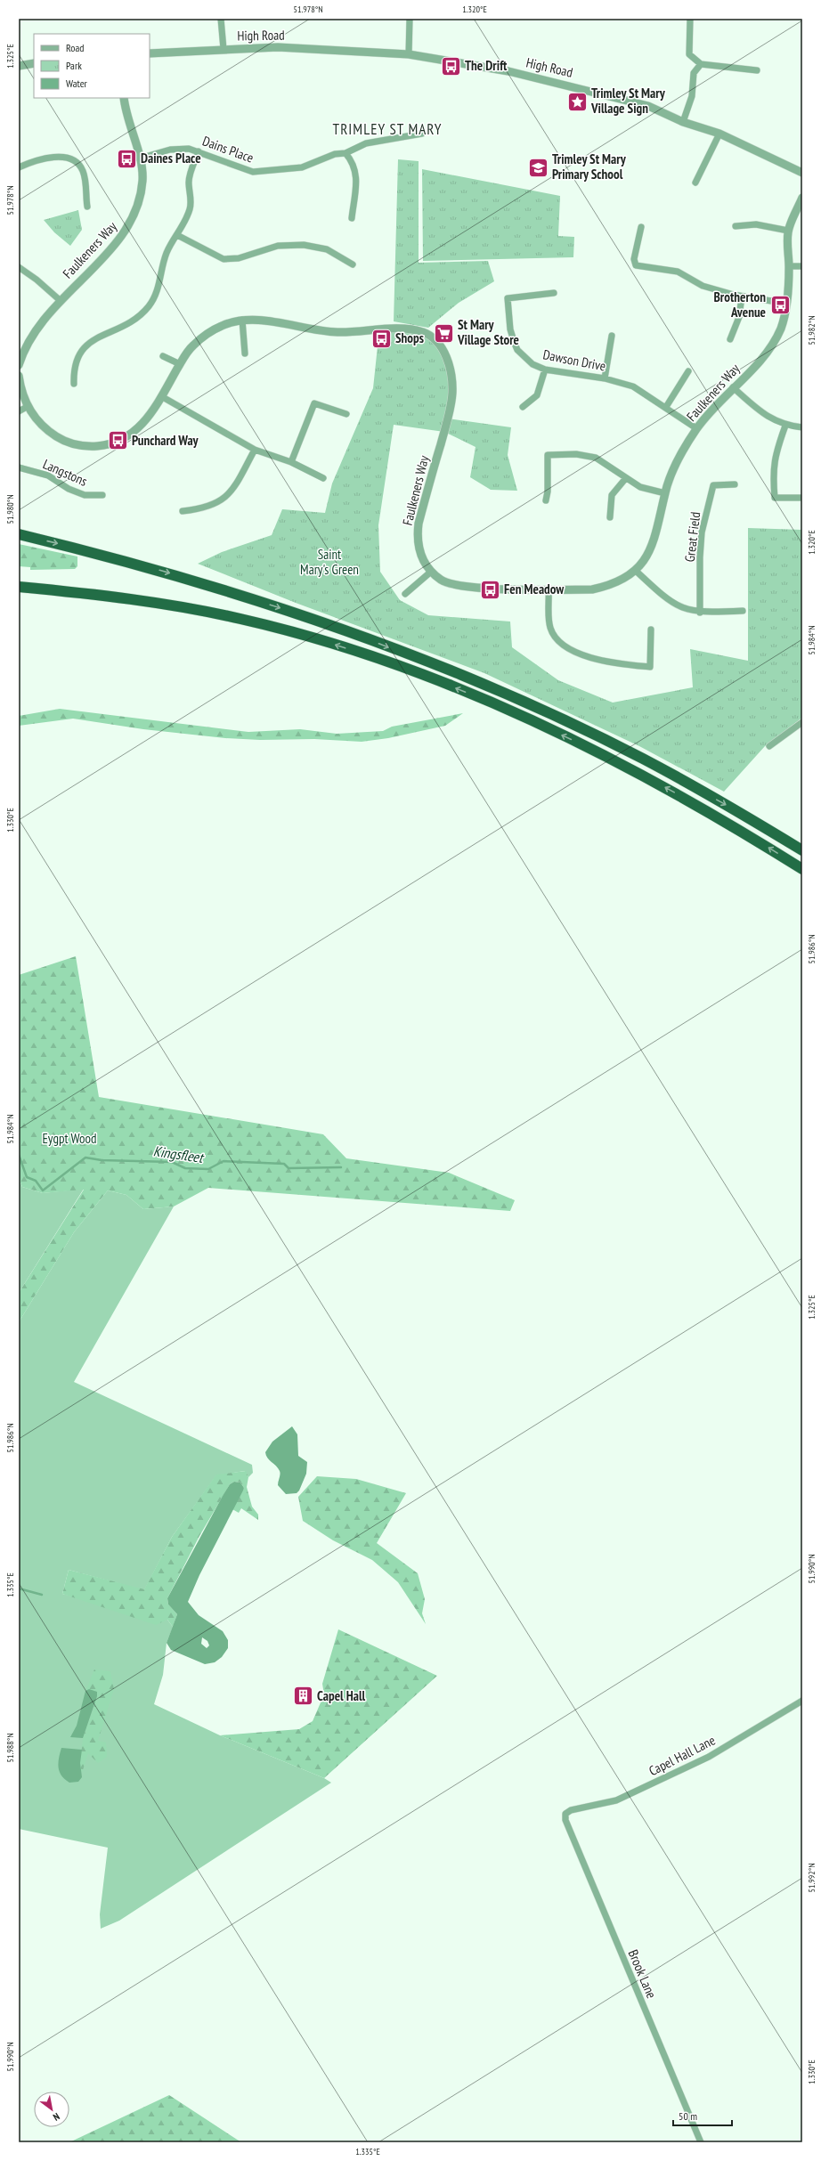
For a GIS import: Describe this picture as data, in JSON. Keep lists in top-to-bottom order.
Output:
{
  "streets": {
    "street": [
      "High Road",
      "Dains Place",
      "Faulkeners Way",
      "Dawson Drive",
      "Langstons",
      "Great Field",
      "Capel Hall Lane",
      "Brook Lane"
    ]
  },
  "crossings": [
    ["Dains Place", "Faulkeners Way"],
    ["Faulkeners Way", "Dawson Drive"],
    ["Capel Hall Lane", "Brook Lane"]
  ],
  "districts": ["TRIMLEY ST MARY"],
  "water": ["Kingsfleet"],
  "parks": ["Saint Mary's Green", "Eygpt Wood"],
  "places": {
    "bus stop": [
      "The Drift",
      "Daines Place",
      "Brotherton Avenue",
      "Shops",
      "Punchard Way",
      "Fen Meadow"
    ],
    "place": ["Trimley St Mary Village Sign"],
    "school or university": ["Trimley St Mary Primary School"],
    "supermarket": ["St Mary Village Store"],
    "building": ["Capel Hall"]
  },
  "legend": ["Road", "Park", "Water"],
  "scale_bar": "50 m",
  "north": "bottom right",
  "coordinates": [
    "51.978°N",
    "1.320°E",
    "1.325°E",
    "51.982°N",
    "51.980°N",
    "51.984°N",
    "1.330°E",
    "51.986°N",
    "51.990°N",
    "1.335°E",
    "51.988°N",
    "51.992°N"
  ]
}
